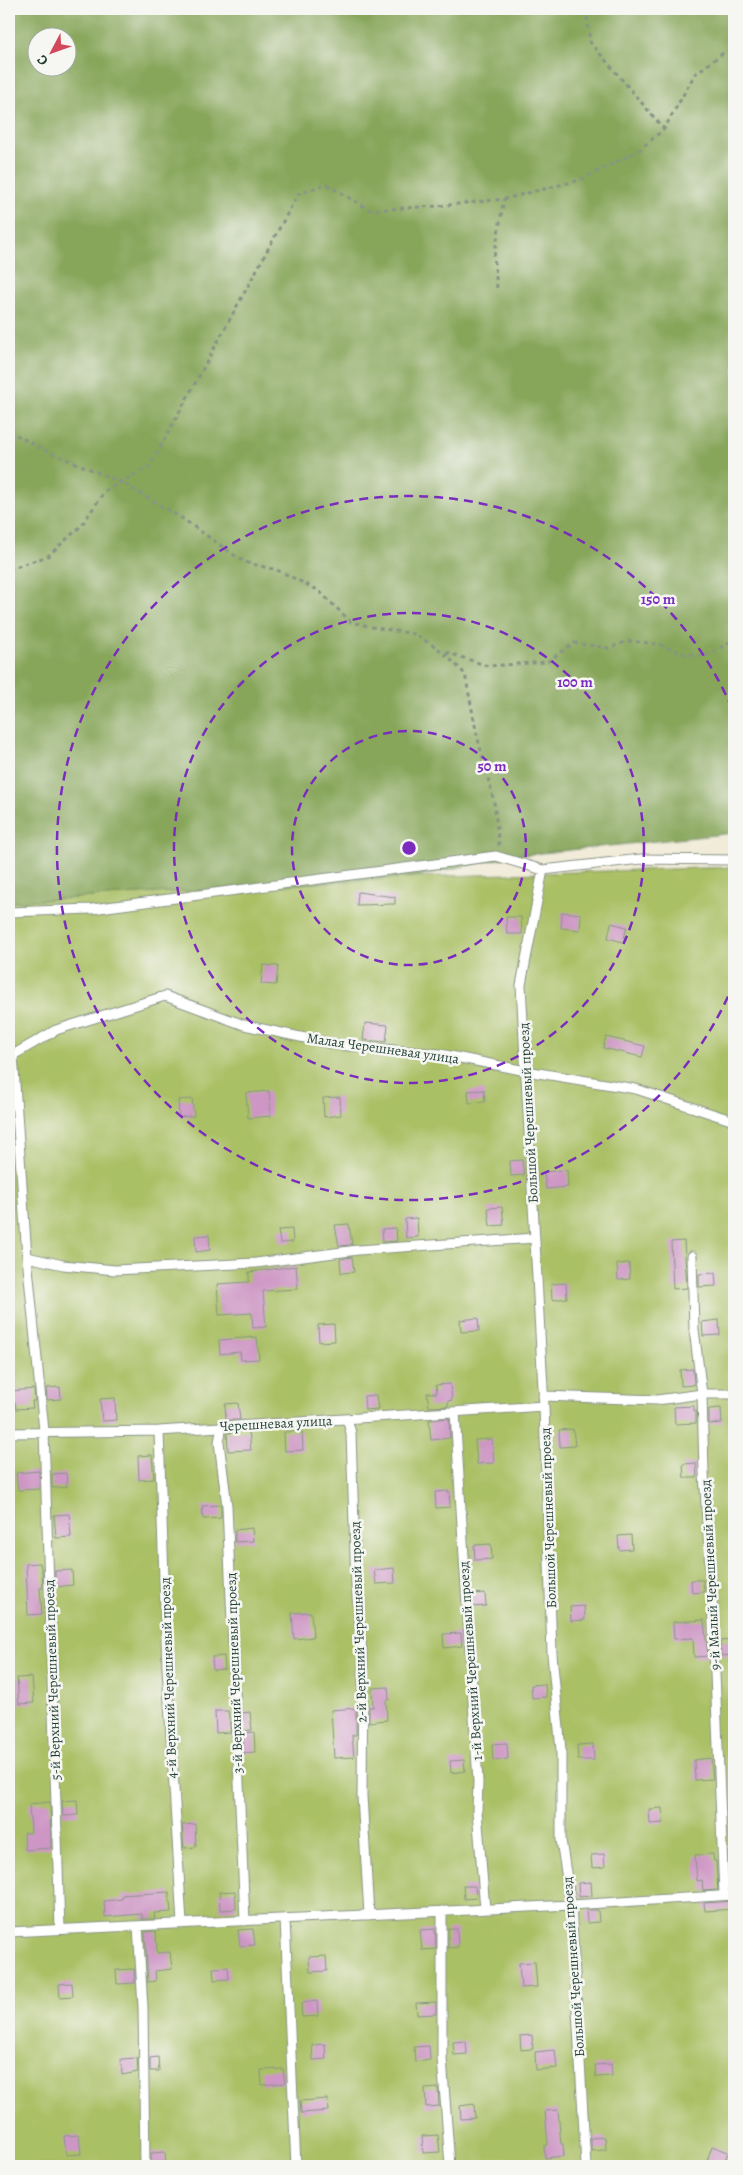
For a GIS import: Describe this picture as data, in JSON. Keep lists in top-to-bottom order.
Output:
{
  "streets": {
    "lane": [
      "Малая Черешневая улица",
      "Большой Черешневый проезд",
      "Черешневая улица",
      "9-й Малый Черешневый проезд",
      "2-й Верхний Черешневый проезд",
      "1-й Верхний Черешневый проезд",
      "3-й Верхний Черешневый проезд",
      "4-й Верхний Черешневый проезд",
      "5-й Верхний Черешневый проезд"
    ]
  },
  "crossings": [
    ["Малая Черешневая улица", "Большой Черешневый проезд"],
    ["Малая Черешневая улица", "5-й Верхний Черешневый проезд"],
    ["Большой Черешневый проезд", "Черешневая улица"],
    ["Черешневая улица", "9-й Малый Черешневый проезд"],
    ["Черешневая улица", "2-й Верхний Черешневый проезд"],
    ["Черешневая улица", "1-й Верхний Черешневый проезд"],
    ["Черешневая улица", "3-й Верхний Черешневый проезд"],
    ["Черешневая улица", "4-й Верхний Черешневый проезд"],
    ["Черешневая улица", "5-й Верхний Черешневый проезд"]
  ],
  "north": "bottom left",
  "rings": ["150 m", "100 m", "50 m"]
}
